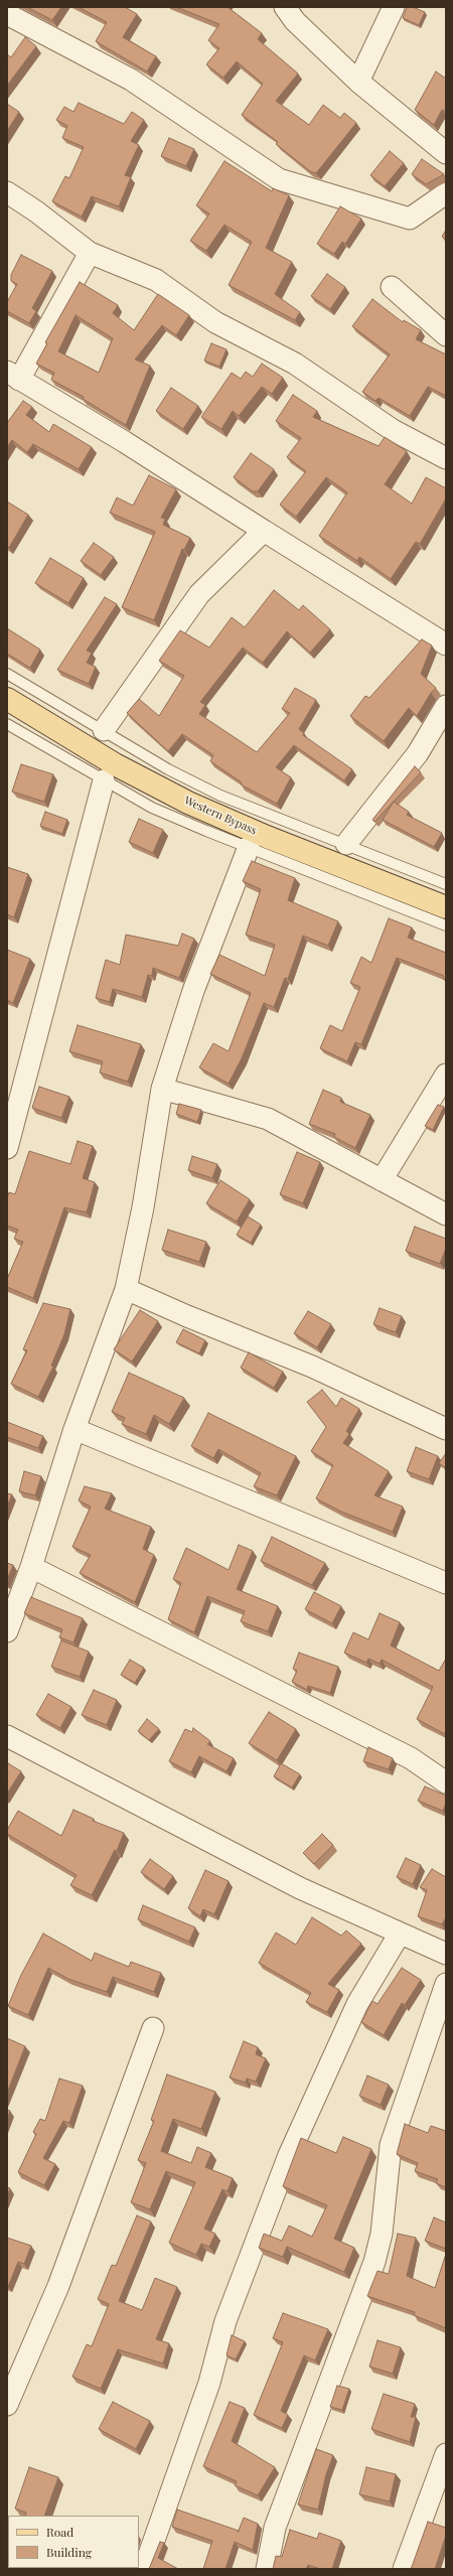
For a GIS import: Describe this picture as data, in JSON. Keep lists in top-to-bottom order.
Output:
{
  "streets": {
    "main road": ["Western Bypass"]
  },
  "legend": ["Road", "Building"]
}
